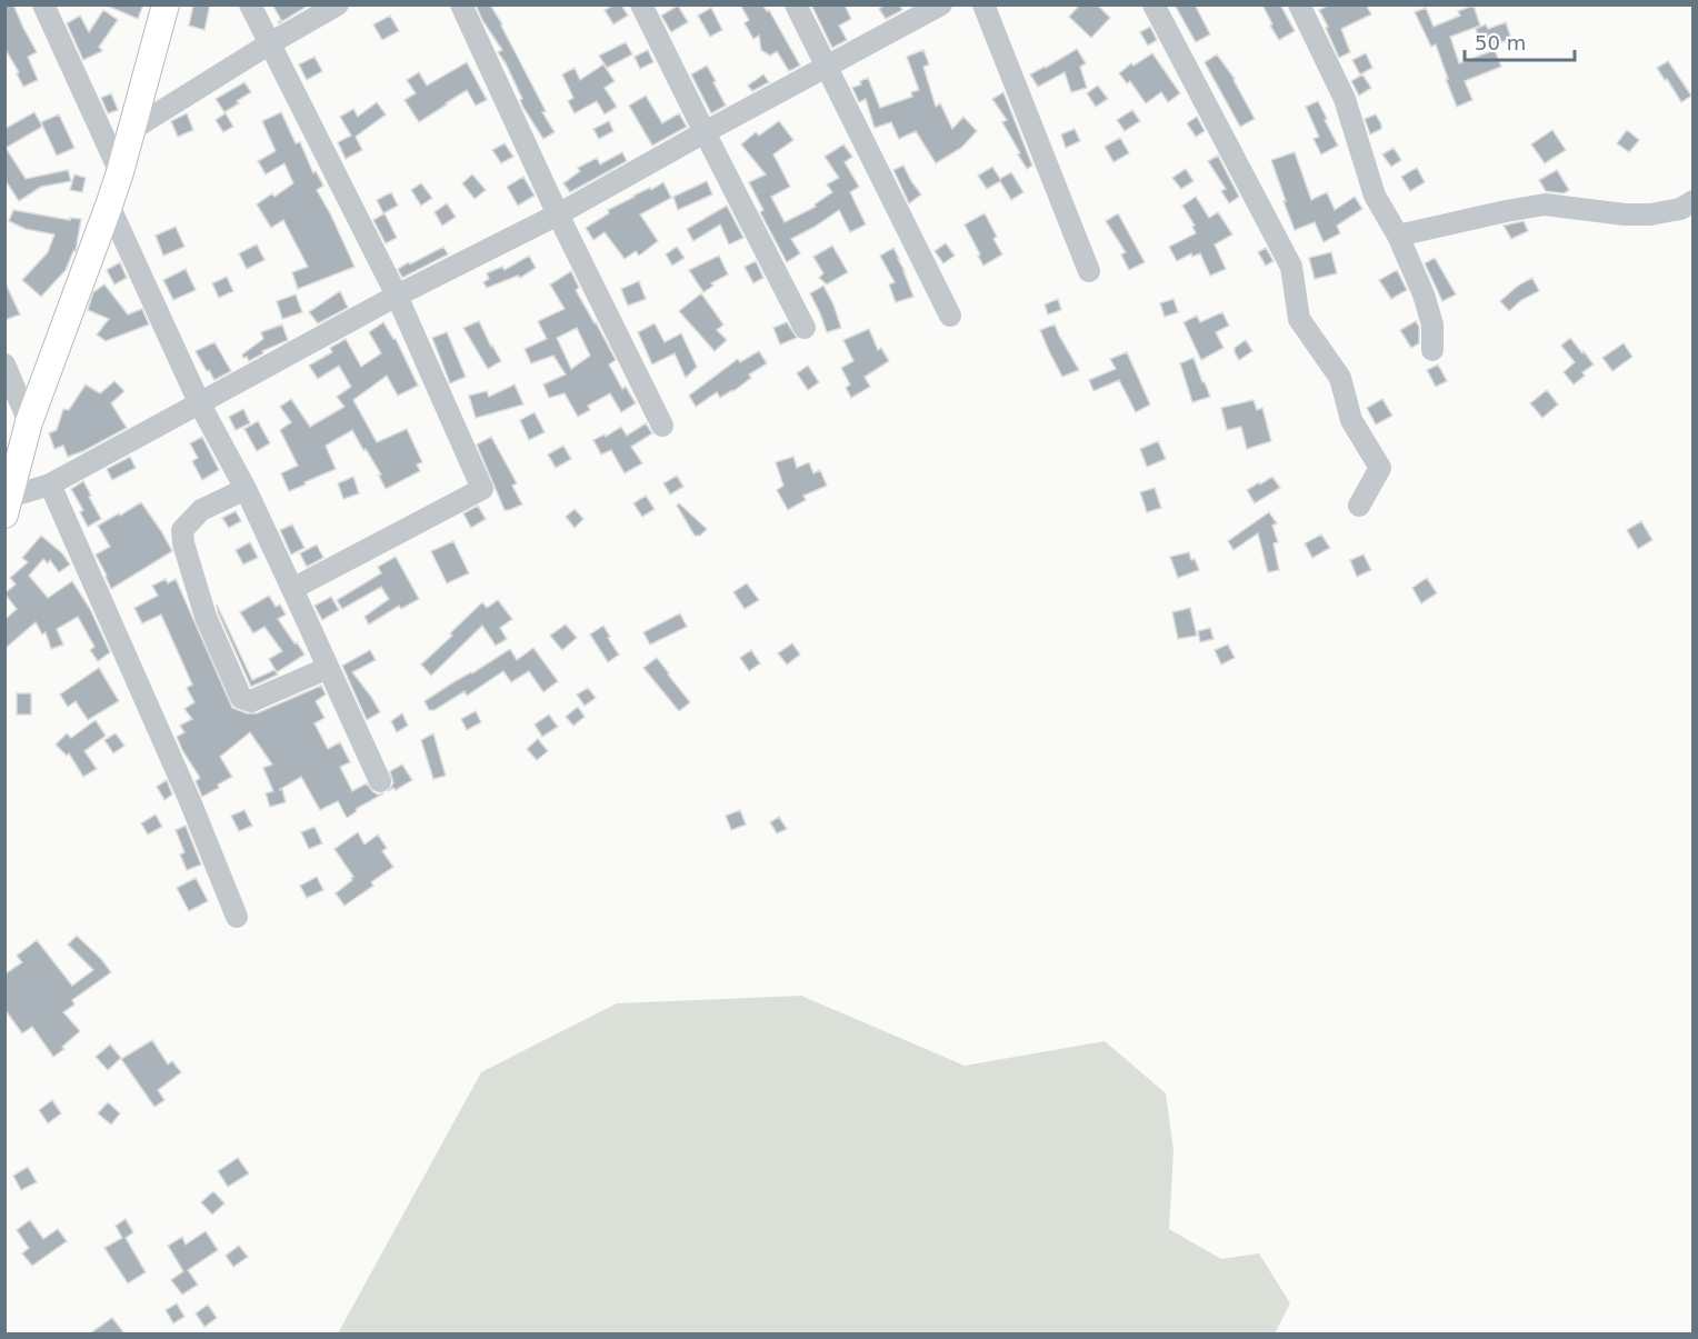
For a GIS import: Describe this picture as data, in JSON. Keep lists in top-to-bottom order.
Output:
{
  "scale_bar": "50 m"
}
